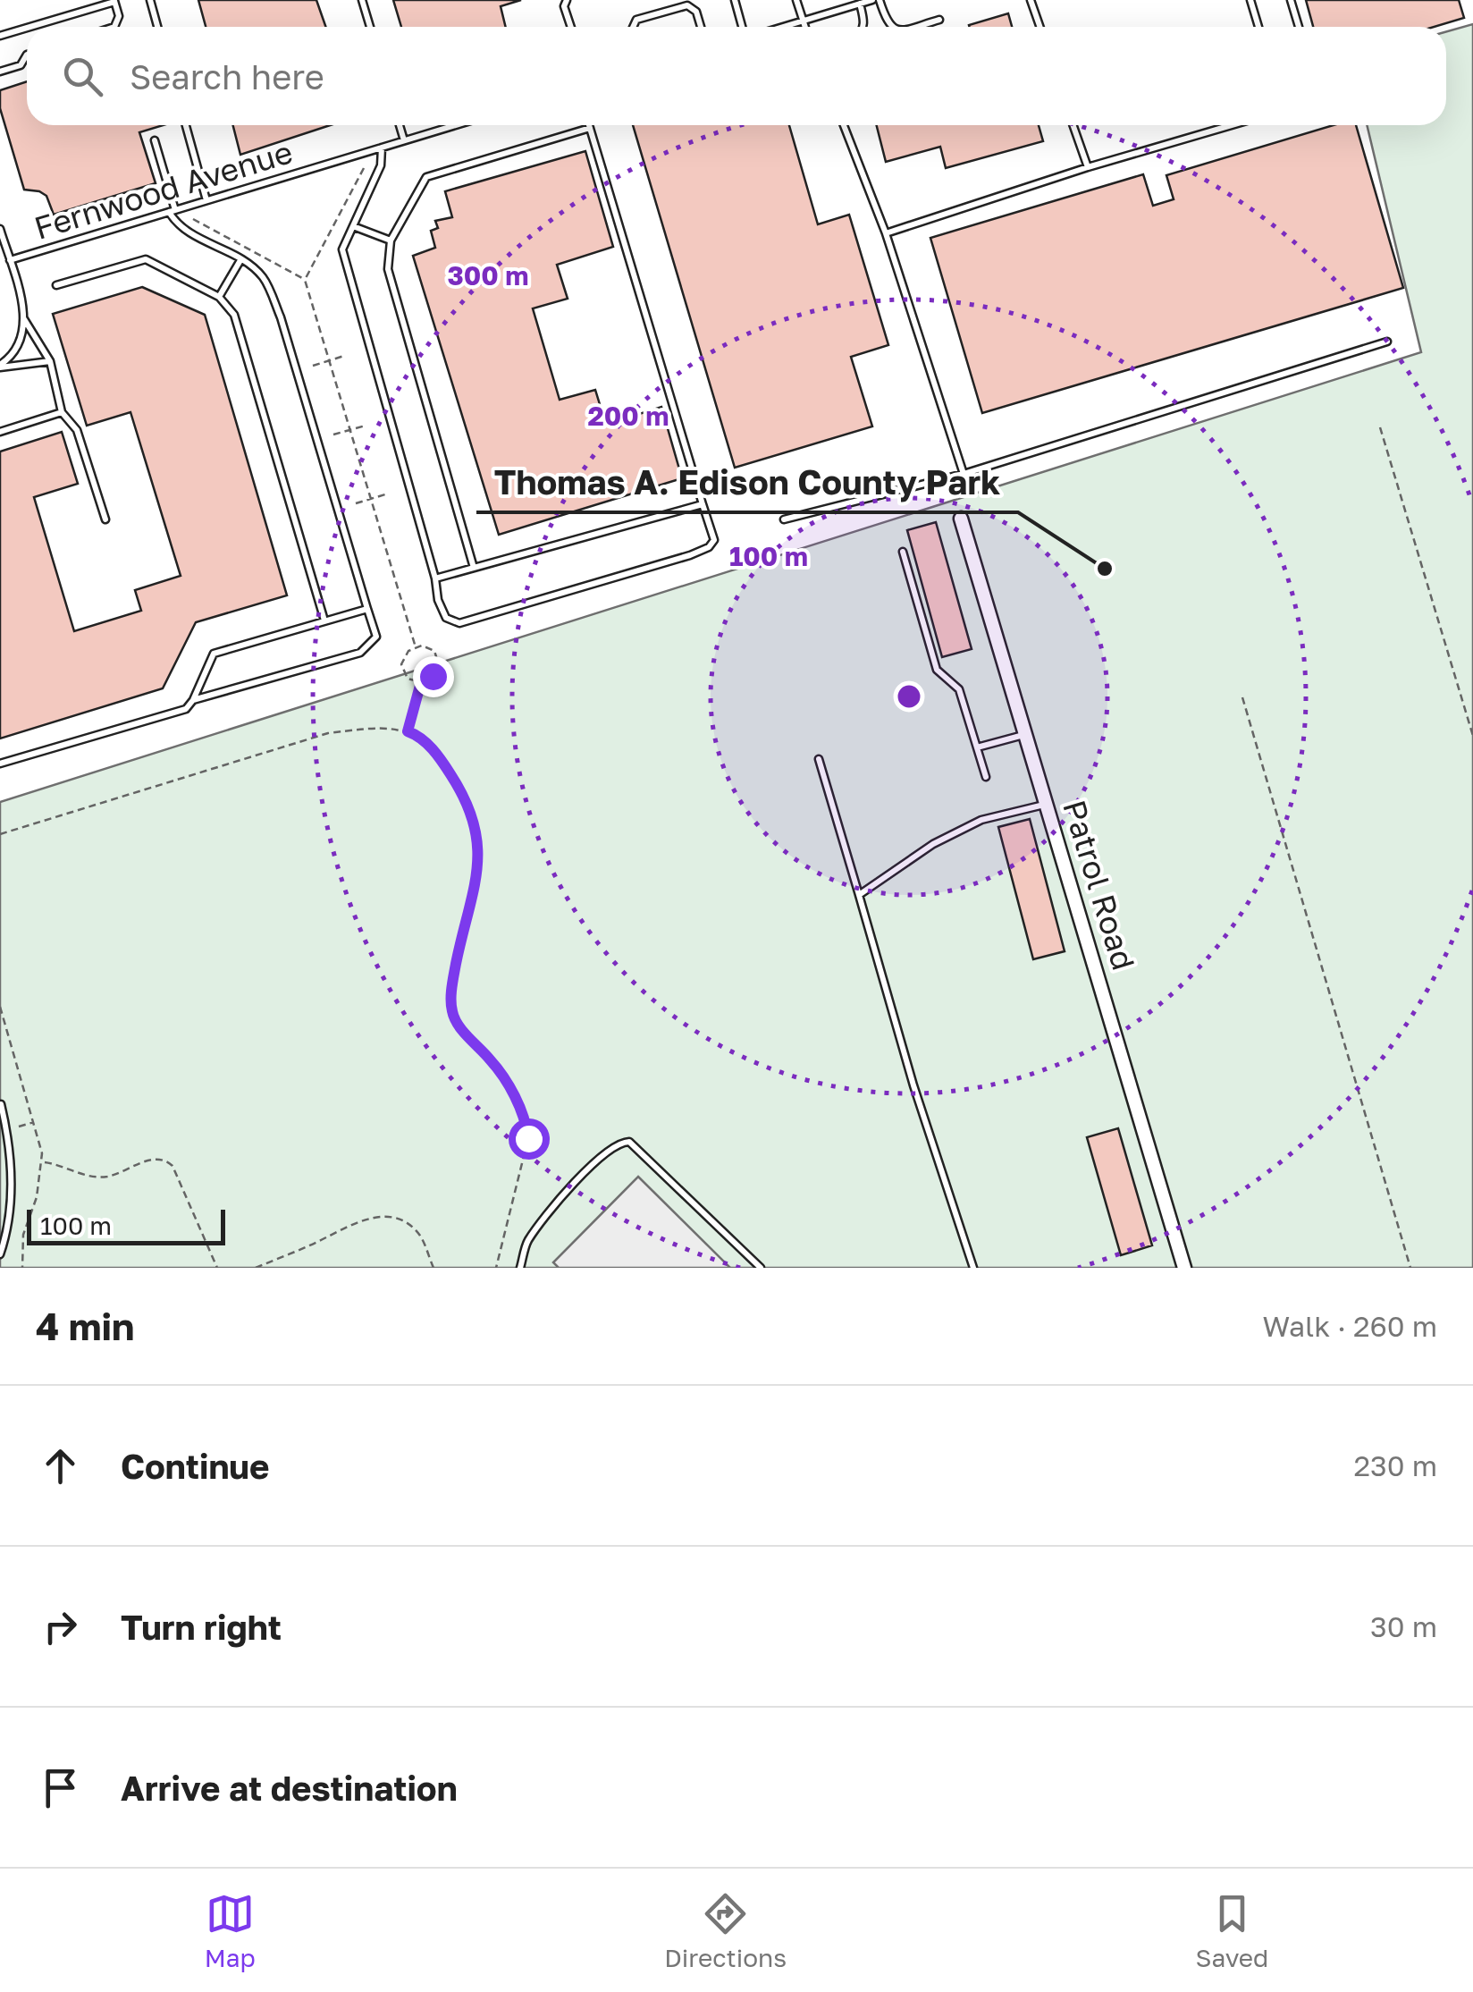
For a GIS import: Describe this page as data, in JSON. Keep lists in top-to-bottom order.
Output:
{
  "streets": {
    "street": ["Patrol Road"],
    "lane": ["Fernwood Avenue"]
  },
  "places": ["Thomas A. Edison County Park"],
  "scale_bar": "100 m",
  "page": {
    "search": "Search here",
    "scale": "100 m",
    "heading": ["4 min", "Walk · 260 m"],
    "list": [
      ["Continue", "230 m"],
      ["Turn right", "30 m"],
      "Arrive at destination"
    ],
    "nav": ["Map", "Directions", "Saved"]
  },
  "rings": ["300 m", "200 m", "100 m"]
}
